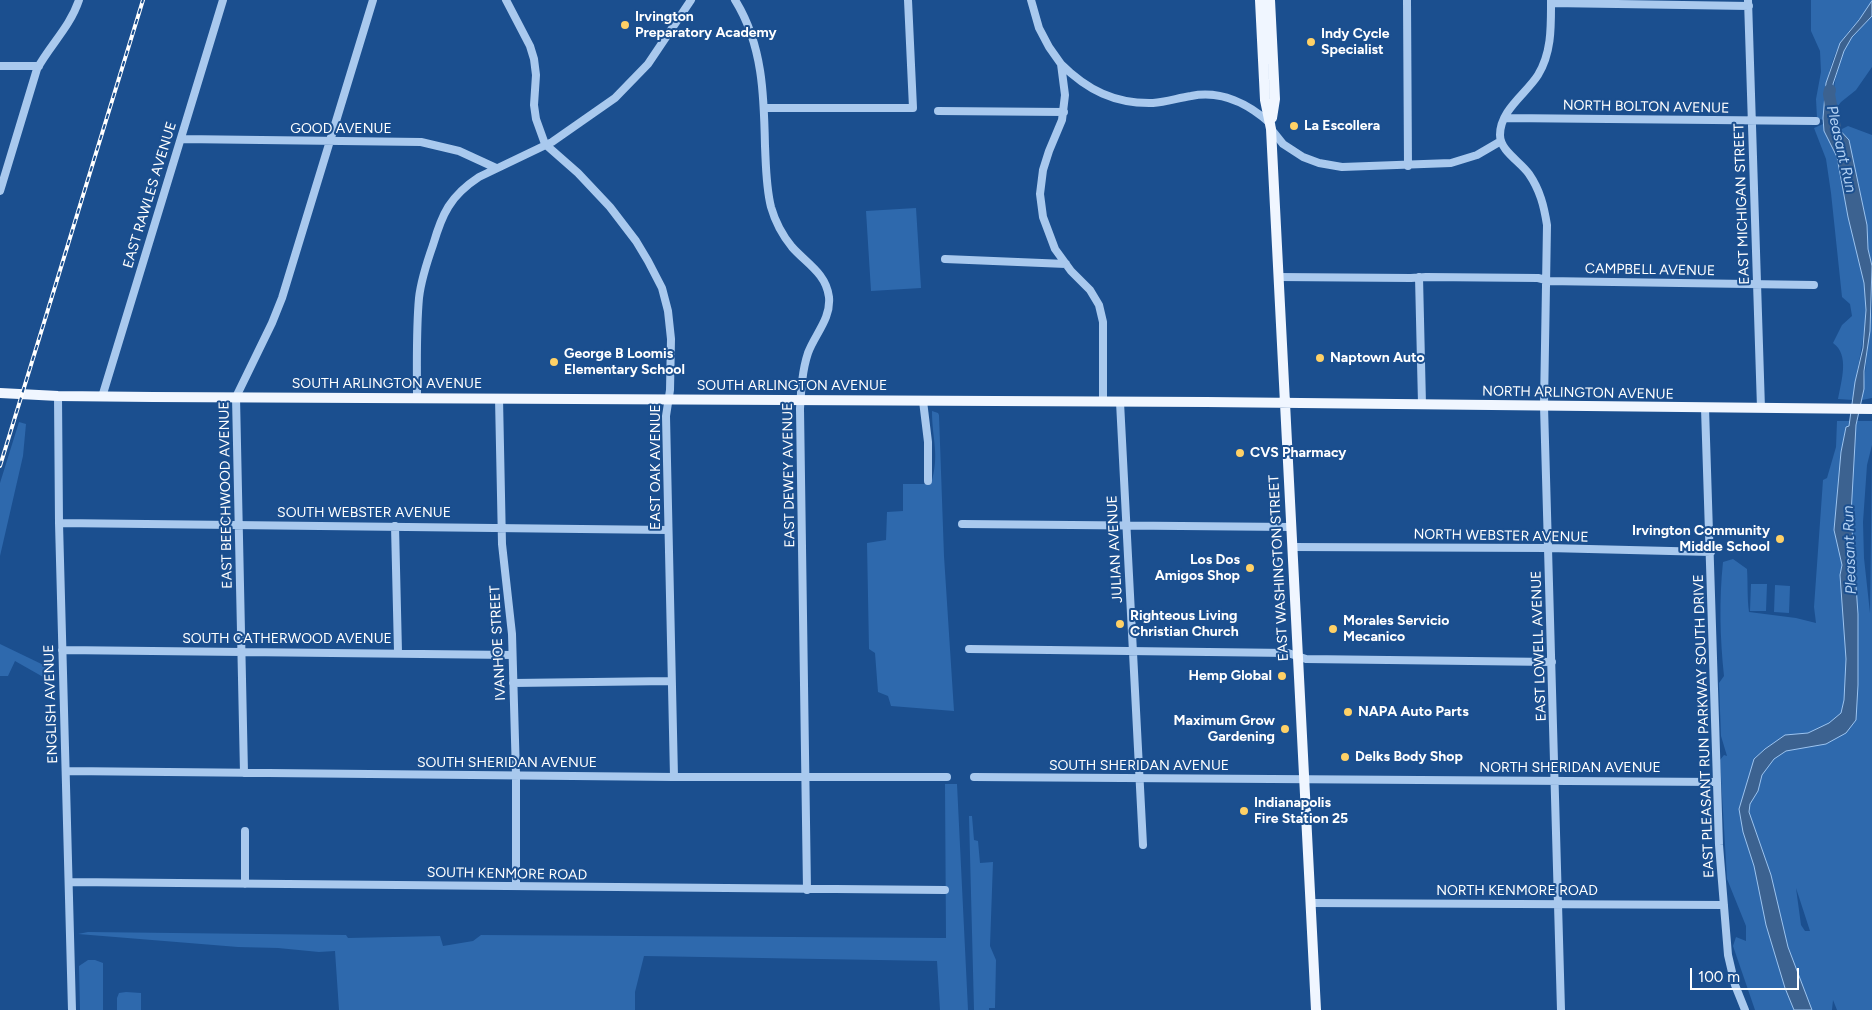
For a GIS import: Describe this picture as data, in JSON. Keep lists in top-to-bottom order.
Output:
{
  "streets": {
    "main road": ["SOUTH ARLINGTON AVENUE", "NORTH ARLINGTON AVENUE", "EAST WASHINGTON STREET"],
    "street": [
      "NORTH BOLTON AVENUE",
      "GOOD AVENUE",
      "EAST RAWLES AVENUE",
      "EAST MICHIGAN STREET",
      "CAMPBELL AVENUE",
      "EAST OAK AVENUE",
      "EAST DEWEY AVENUE",
      "EAST BEECHWOOD AVENUE",
      "SOUTH WEBSTER AVENUE",
      "NORTH WEBSTER AVENUE",
      "JULIAN AVENUE",
      "SOUTH CATHERWOOD AVENUE",
      "IVANHOE STREET",
      "EAST LOWELL AVENUE",
      "ENGLISH AVENUE",
      "EAST PLEASANT RUN PARKWAY SOUTH DRIVE",
      "SOUTH SHERIDAN AVENUE",
      "NORTH SHERIDAN AVENUE",
      "SOUTH KENMORE ROAD",
      "NORTH KENMORE ROAD"
    ]
  },
  "crossings": [
    ["NORTH BOLTON AVENUE", "EAST MICHIGAN STREET"],
    ["GOOD AVENUE", "EAST RAWLES AVENUE"],
    ["GOOD AVENUE", "EAST BEECHWOOD AVENUE"],
    ["EAST RAWLES AVENUE", "SOUTH ARLINGTON AVENUE"],
    ["EAST MICHIGAN STREET", "CAMPBELL AVENUE"],
    ["EAST MICHIGAN STREET", "NORTH ARLINGTON AVENUE"],
    ["CAMPBELL AVENUE", "EAST WASHINGTON STREET"],
    ["CAMPBELL AVENUE", "EAST LOWELL AVENUE"],
    ["SOUTH ARLINGTON AVENUE", "NORTH ARLINGTON AVENUE"],
    ["SOUTH ARLINGTON AVENUE", "EAST OAK AVENUE"],
    ["SOUTH ARLINGTON AVENUE", "EAST DEWEY AVENUE"],
    ["SOUTH ARLINGTON AVENUE", "EAST BEECHWOOD AVENUE"],
    ["SOUTH ARLINGTON AVENUE", "JULIAN AVENUE"],
    ["SOUTH ARLINGTON AVENUE", "EAST WASHINGTON STREET"],
    ["SOUTH ARLINGTON AVENUE", "IVANHOE STREET"],
    ["SOUTH ARLINGTON AVENUE", "ENGLISH AVENUE"],
    ["NORTH ARLINGTON AVENUE", "EAST WASHINGTON STREET"],
    ["NORTH ARLINGTON AVENUE", "EAST LOWELL AVENUE"],
    ["NORTH ARLINGTON AVENUE", "EAST PLEASANT RUN PARKWAY SOUTH DRIVE"],
    ["EAST OAK AVENUE", "SOUTH WEBSTER AVENUE"],
    ["EAST OAK AVENUE", "SOUTH SHERIDAN AVENUE"],
    ["EAST DEWEY AVENUE", "SOUTH SHERIDAN AVENUE"],
    ["EAST DEWEY AVENUE", "SOUTH KENMORE ROAD"],
    ["EAST BEECHWOOD AVENUE", "SOUTH WEBSTER AVENUE"],
    ["EAST BEECHWOOD AVENUE", "SOUTH CATHERWOOD AVENUE"],
    ["EAST BEECHWOOD AVENUE", "SOUTH SHERIDAN AVENUE"],
    ["SOUTH WEBSTER AVENUE", "IVANHOE STREET"],
    ["SOUTH WEBSTER AVENUE", "ENGLISH AVENUE"],
    ["NORTH WEBSTER AVENUE", "EAST WASHINGTON STREET"],
    ["NORTH WEBSTER AVENUE", "EAST LOWELL AVENUE"],
    ["NORTH WEBSTER AVENUE", "EAST PLEASANT RUN PARKWAY SOUTH DRIVE"],
    ["JULIAN AVENUE", "SOUTH SHERIDAN AVENUE"],
    ["EAST WASHINGTON STREET", "SOUTH SHERIDAN AVENUE"],
    ["EAST WASHINGTON STREET", "NORTH SHERIDAN AVENUE"],
    ["EAST WASHINGTON STREET", "NORTH KENMORE ROAD"],
    ["SOUTH CATHERWOOD AVENUE", "IVANHOE STREET"],
    ["SOUTH CATHERWOOD AVENUE", "ENGLISH AVENUE"],
    ["IVANHOE STREET", "SOUTH SHERIDAN AVENUE"],
    ["IVANHOE STREET", "SOUTH KENMORE ROAD"],
    ["EAST LOWELL AVENUE", "NORTH SHERIDAN AVENUE"],
    ["EAST LOWELL AVENUE", "NORTH KENMORE ROAD"],
    ["ENGLISH AVENUE", "SOUTH SHERIDAN AVENUE"],
    ["ENGLISH AVENUE", "SOUTH KENMORE ROAD"],
    ["EAST PLEASANT RUN PARKWAY SOUTH DRIVE", "NORTH SHERIDAN AVENUE"],
    ["EAST PLEASANT RUN PARKWAY SOUTH DRIVE", "NORTH KENMORE ROAD"],
    ["SOUTH SHERIDAN AVENUE", "NORTH SHERIDAN AVENUE"]
  ],
  "water": ["Pleasant Run"],
  "places": [
    "Irvington Preparatory Academy",
    "Indy Cycle Specialist",
    "La Escollera",
    "Naptown Auto",
    "George B Loomis Elementary School",
    "CVS Pharmacy",
    "Irvington Community Middle School",
    "Los Dos Amigos Shop",
    "Righteous Living Christian Church",
    "Morales Servicio Mecanico",
    "Hemp Global",
    "NAPA Auto Parts",
    "Maximum Grow Gardening",
    "Delks Body Shop",
    "Indianapolis Fire Station 25"
  ],
  "scale_bar": "100 m"
}
